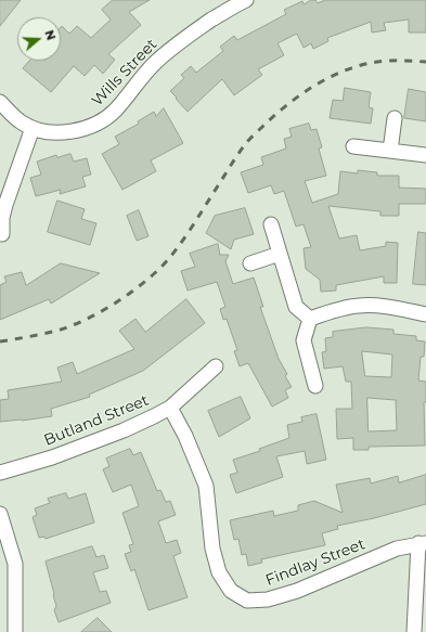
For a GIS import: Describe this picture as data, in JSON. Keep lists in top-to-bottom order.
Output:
{
  "streets": {
    "street": ["Wills Street", "Butland Street", "Findlay Street"]
  },
  "crossings": [
    ["Butland Street", "Findlay Street"]
  ],
  "north": "right"
}
